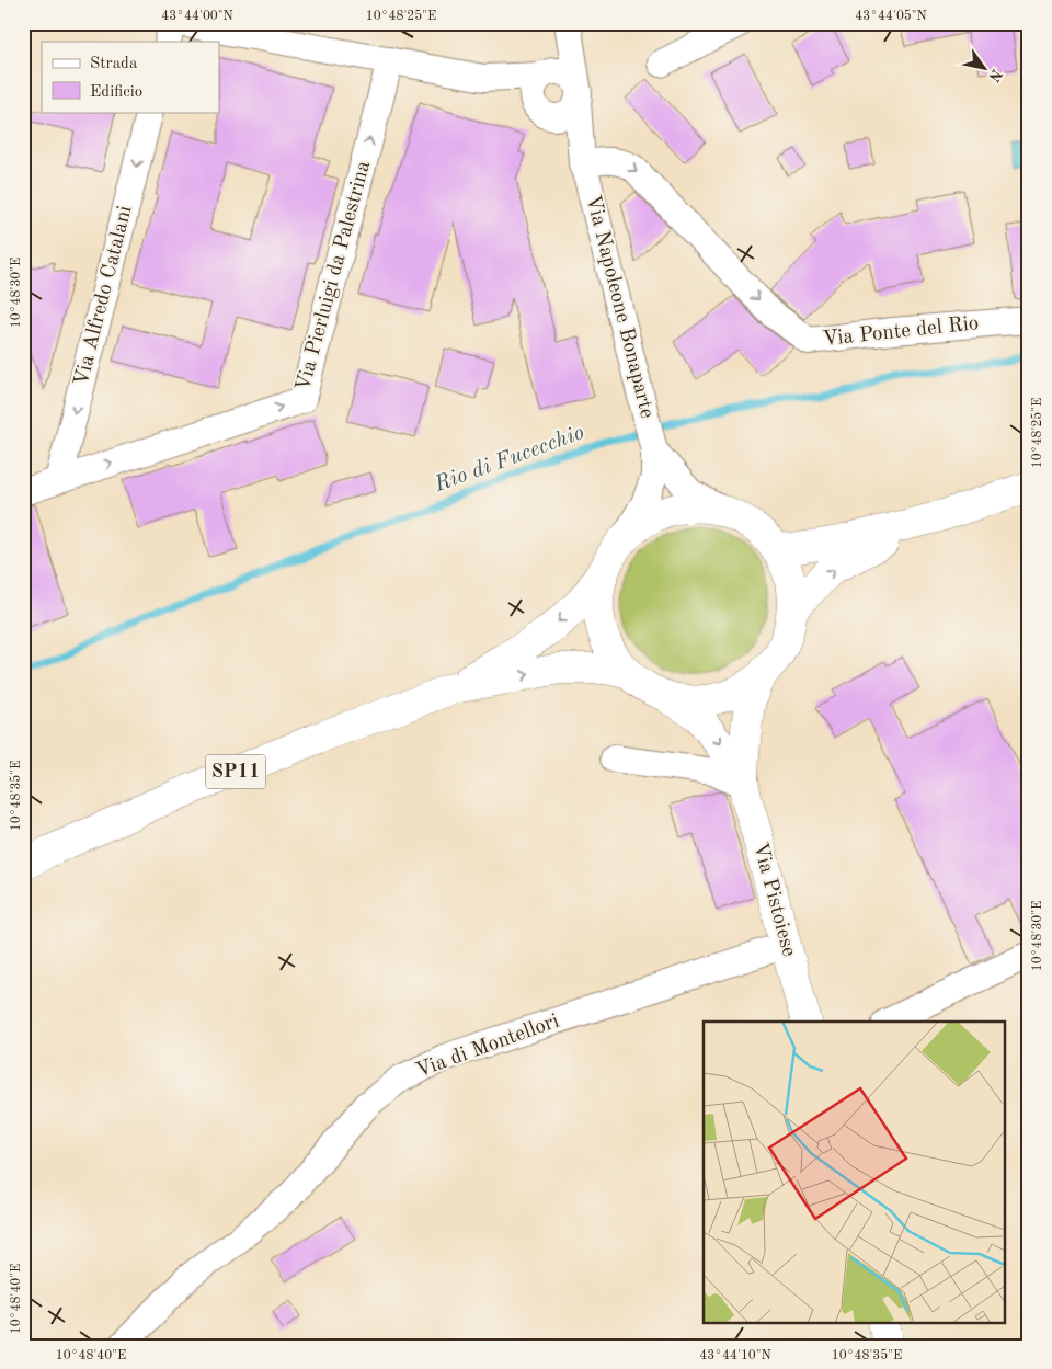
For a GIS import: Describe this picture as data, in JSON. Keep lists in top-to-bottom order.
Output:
{
  "streets": {
    "main road": ["SP11", "Via Pistoiese"],
    "street": [
      "Via Pierluigi da Palestrina",
      "Via Alfredo Catalani",
      "Via Napoleone Bonaparte",
      "Via Ponte del Rio",
      "Via di Montellori"
    ]
  },
  "crossings": [
    ["Via Pierluigi da Palestrina", "Via Alfredo Catalani"],
    ["Via Napoleone Bonaparte", "Via Ponte del Rio"],
    ["Via Napoleone Bonaparte", "SP11"],
    ["Via Napoleone Bonaparte", "Via Pistoiese"],
    ["SP11", "Via Pistoiese"],
    ["Via Pistoiese", "Via di Montellori"]
  ],
  "one_way": ["Via Pierluigi da Palestrina", "Via Alfredo Catalani", "Via Ponte del Rio"],
  "water": ["Rio di Fucecchio"],
  "legend": ["Strada", "Edificio"],
  "north": "bottom right",
  "coordinates": [
    "43°44'00\"N",
    "10°48'25\"E",
    "43°44'05\"N",
    "10°48'30\"E",
    "10°48'35\"E",
    "10°48'40\"E",
    "43°44'10\"N"
  ]
}
